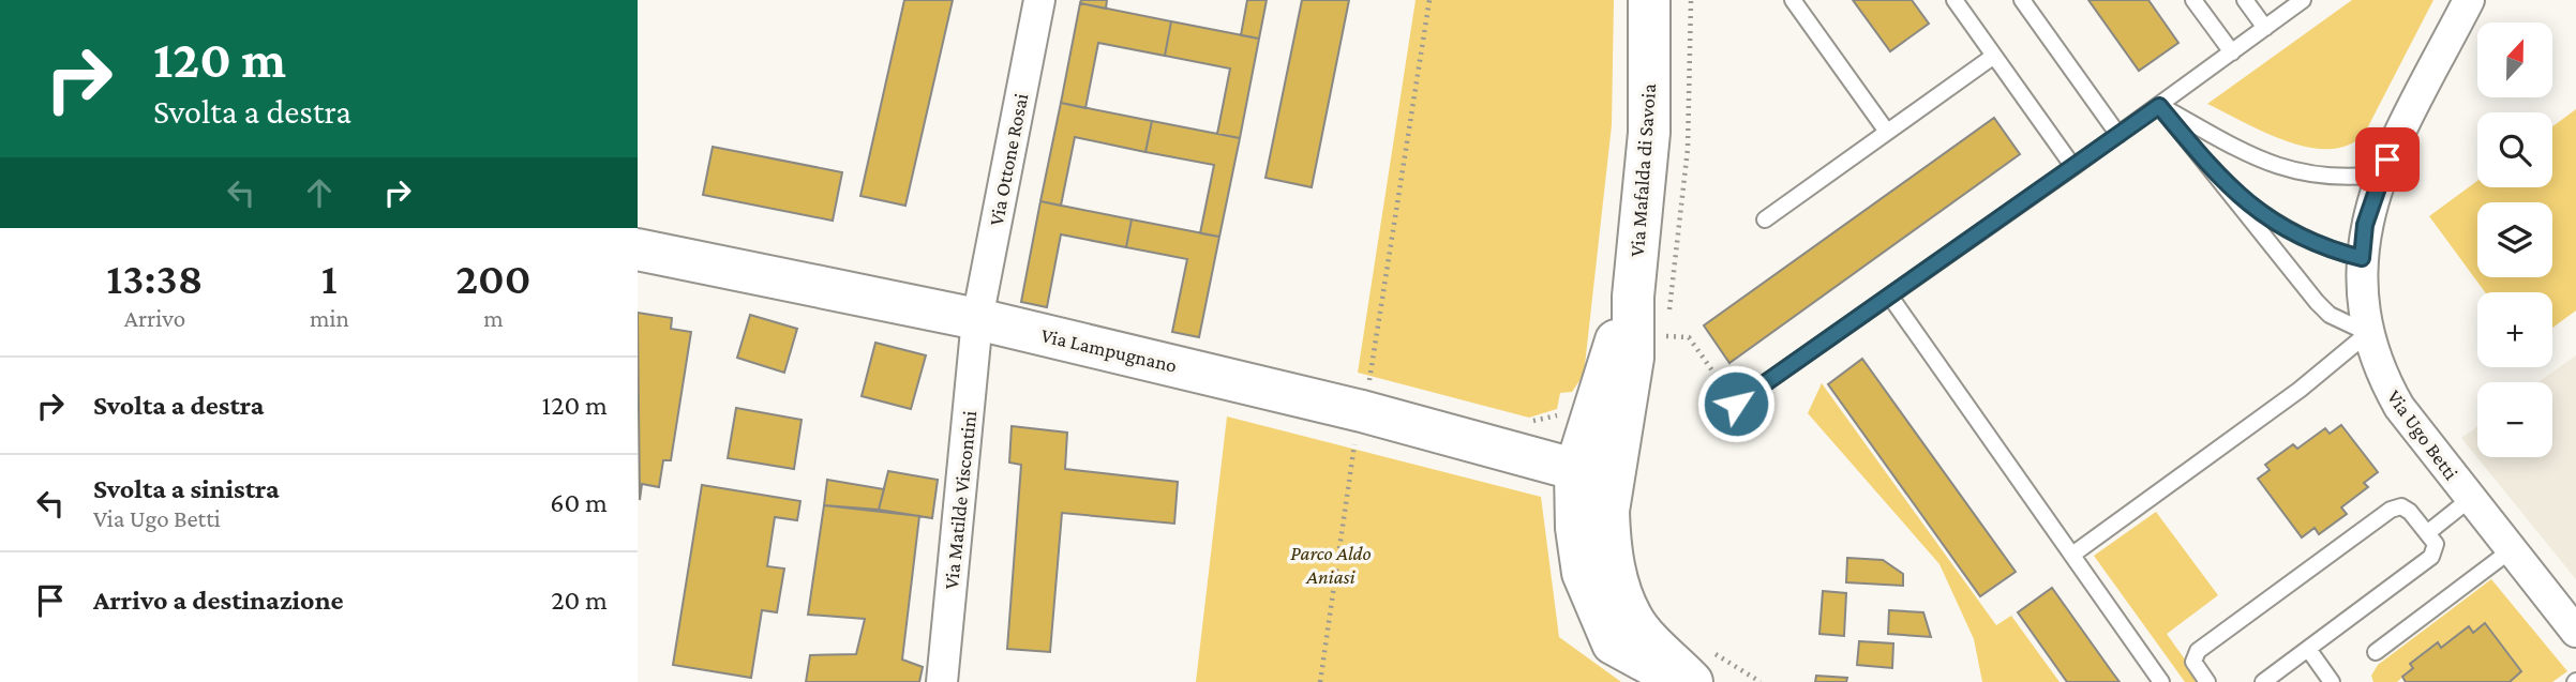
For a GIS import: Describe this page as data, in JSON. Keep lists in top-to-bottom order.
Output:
{
  "streets": {
    "street": [
      "Via Ottone Rosai",
      "Via Mafalda di Savoia",
      "Via Lampugnano",
      "Via Ugo Betti",
      "Via Matilde Viscontini"
    ]
  },
  "crossings": [
    ["Via Ottone Rosai", "Via Lampugnano"],
    ["Via Ottone Rosai", "Via Matilde Viscontini"],
    ["Via Mafalda di Savoia", "Via Lampugnano"],
    ["Via Lampugnano", "Via Matilde Viscontini"]
  ],
  "parks": ["Parco Aldo Aniasi"],
  "north": "top",
  "page": {
    "turn": ["120 m", "Svolta a destra"],
    "map_buttons": ["+", "−"],
    "eta": [
      "13:38",
      "Arrivo",
      "1",
      "min",
      "200",
      "m"
    ],
    "list": [
      {
        "name": "Svolta a destra",
        "value": "120 m"
      },
      {
        "name": "Svolta a sinistra",
        "note": "Via Ugo Betti",
        "value": "60 m"
      },
      {
        "name": "Arrivo a destinazione",
        "value": "20 m"
      }
    ]
  }
}
